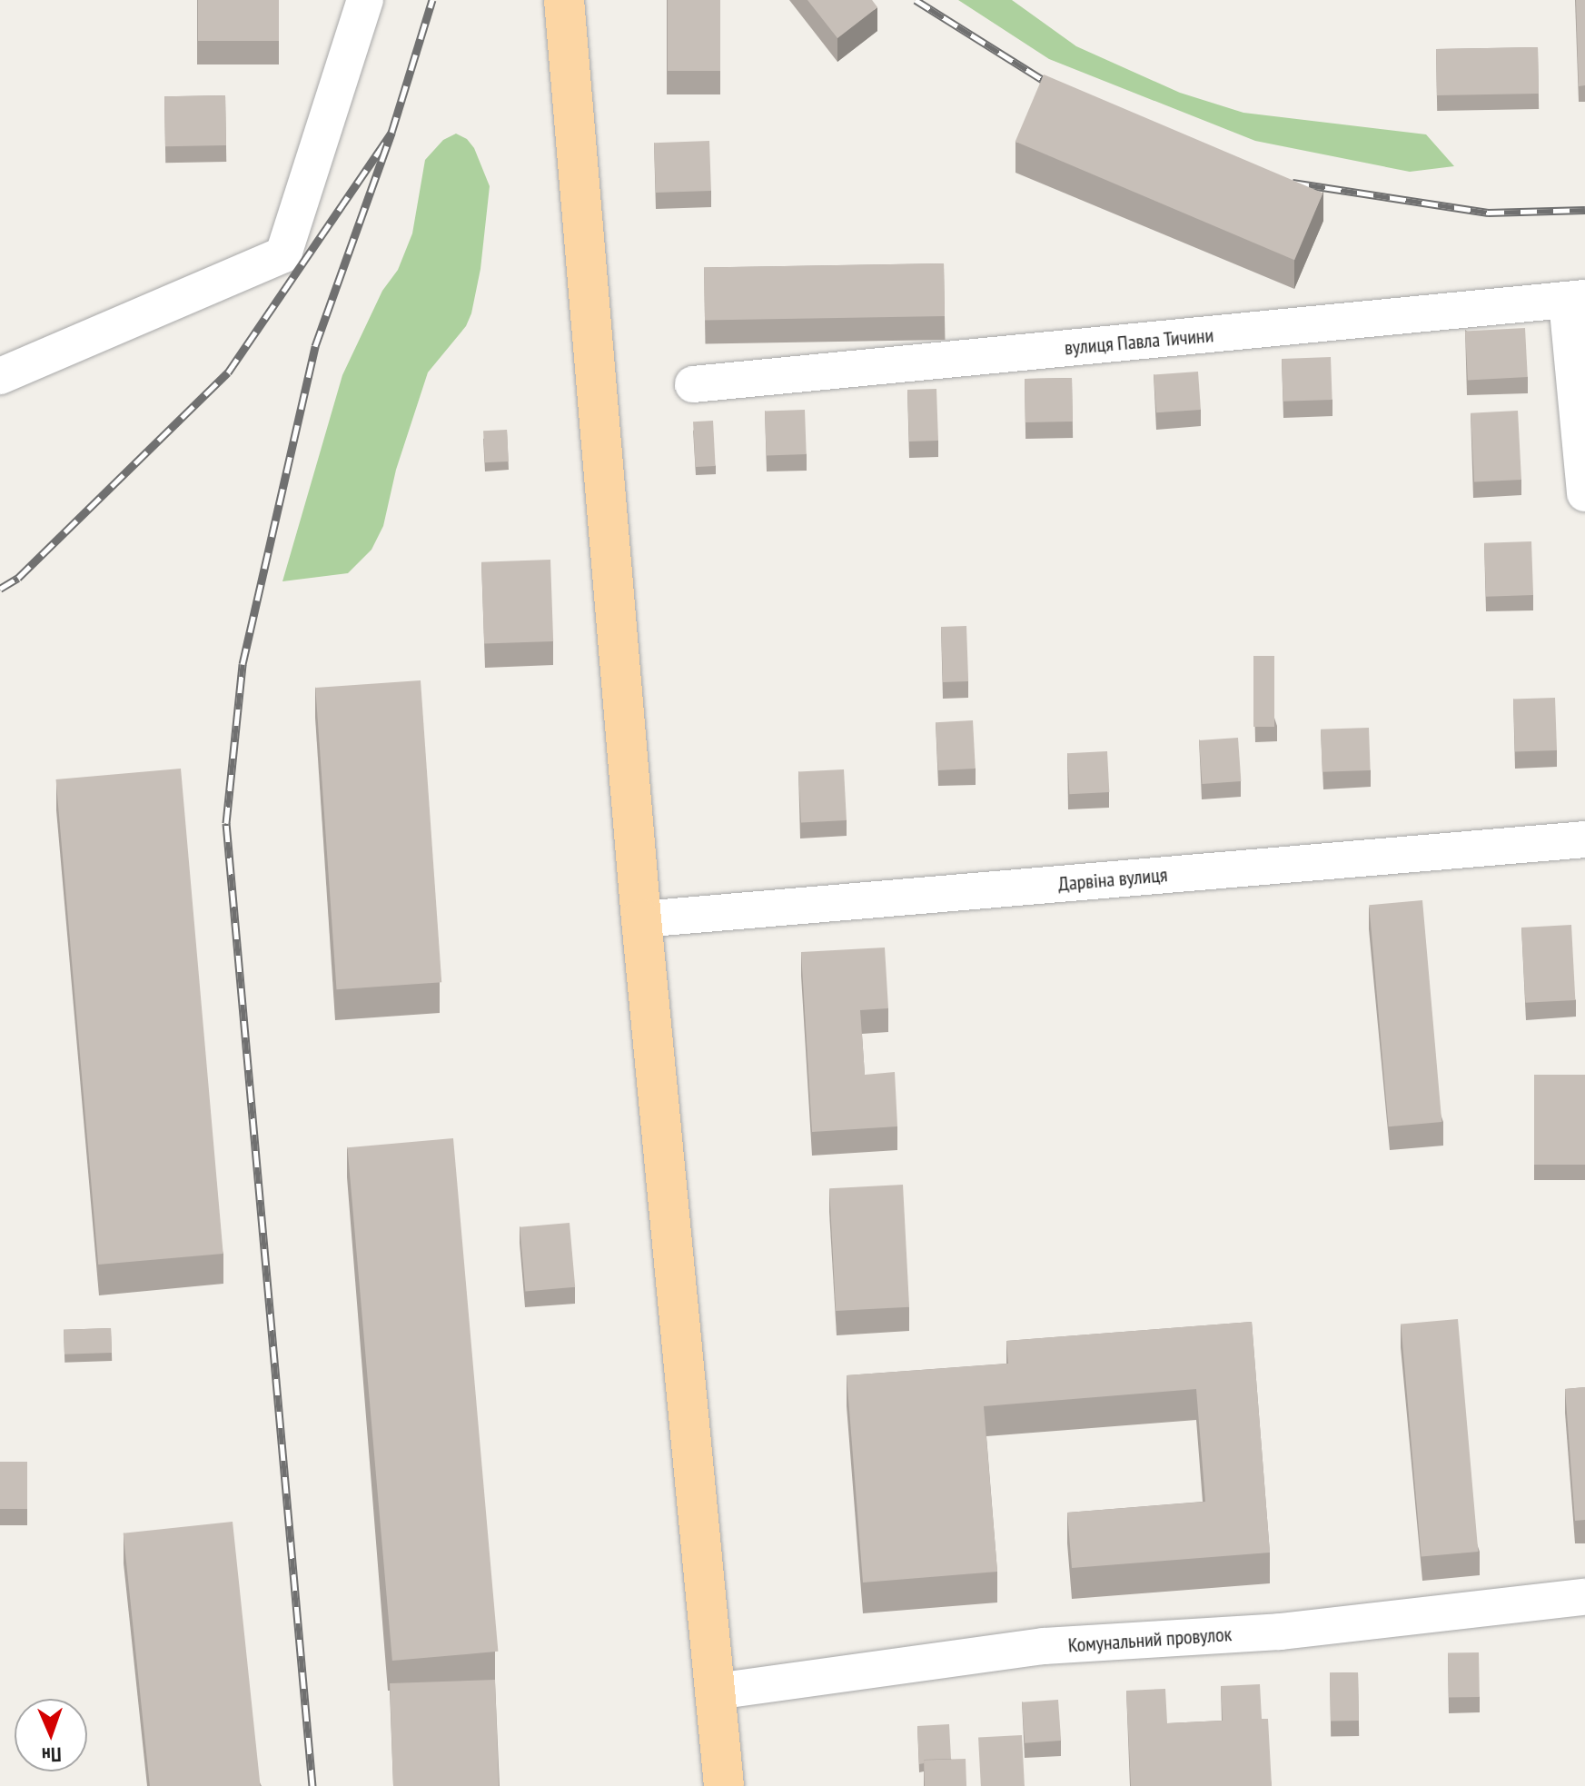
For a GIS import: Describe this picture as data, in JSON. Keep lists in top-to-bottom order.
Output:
{
  "streets": {
    "street": ["вулиця Павла Тичини", "Дарвіна вулиця", "Комунальний провулок"]
  },
  "north": "bottom"
}
